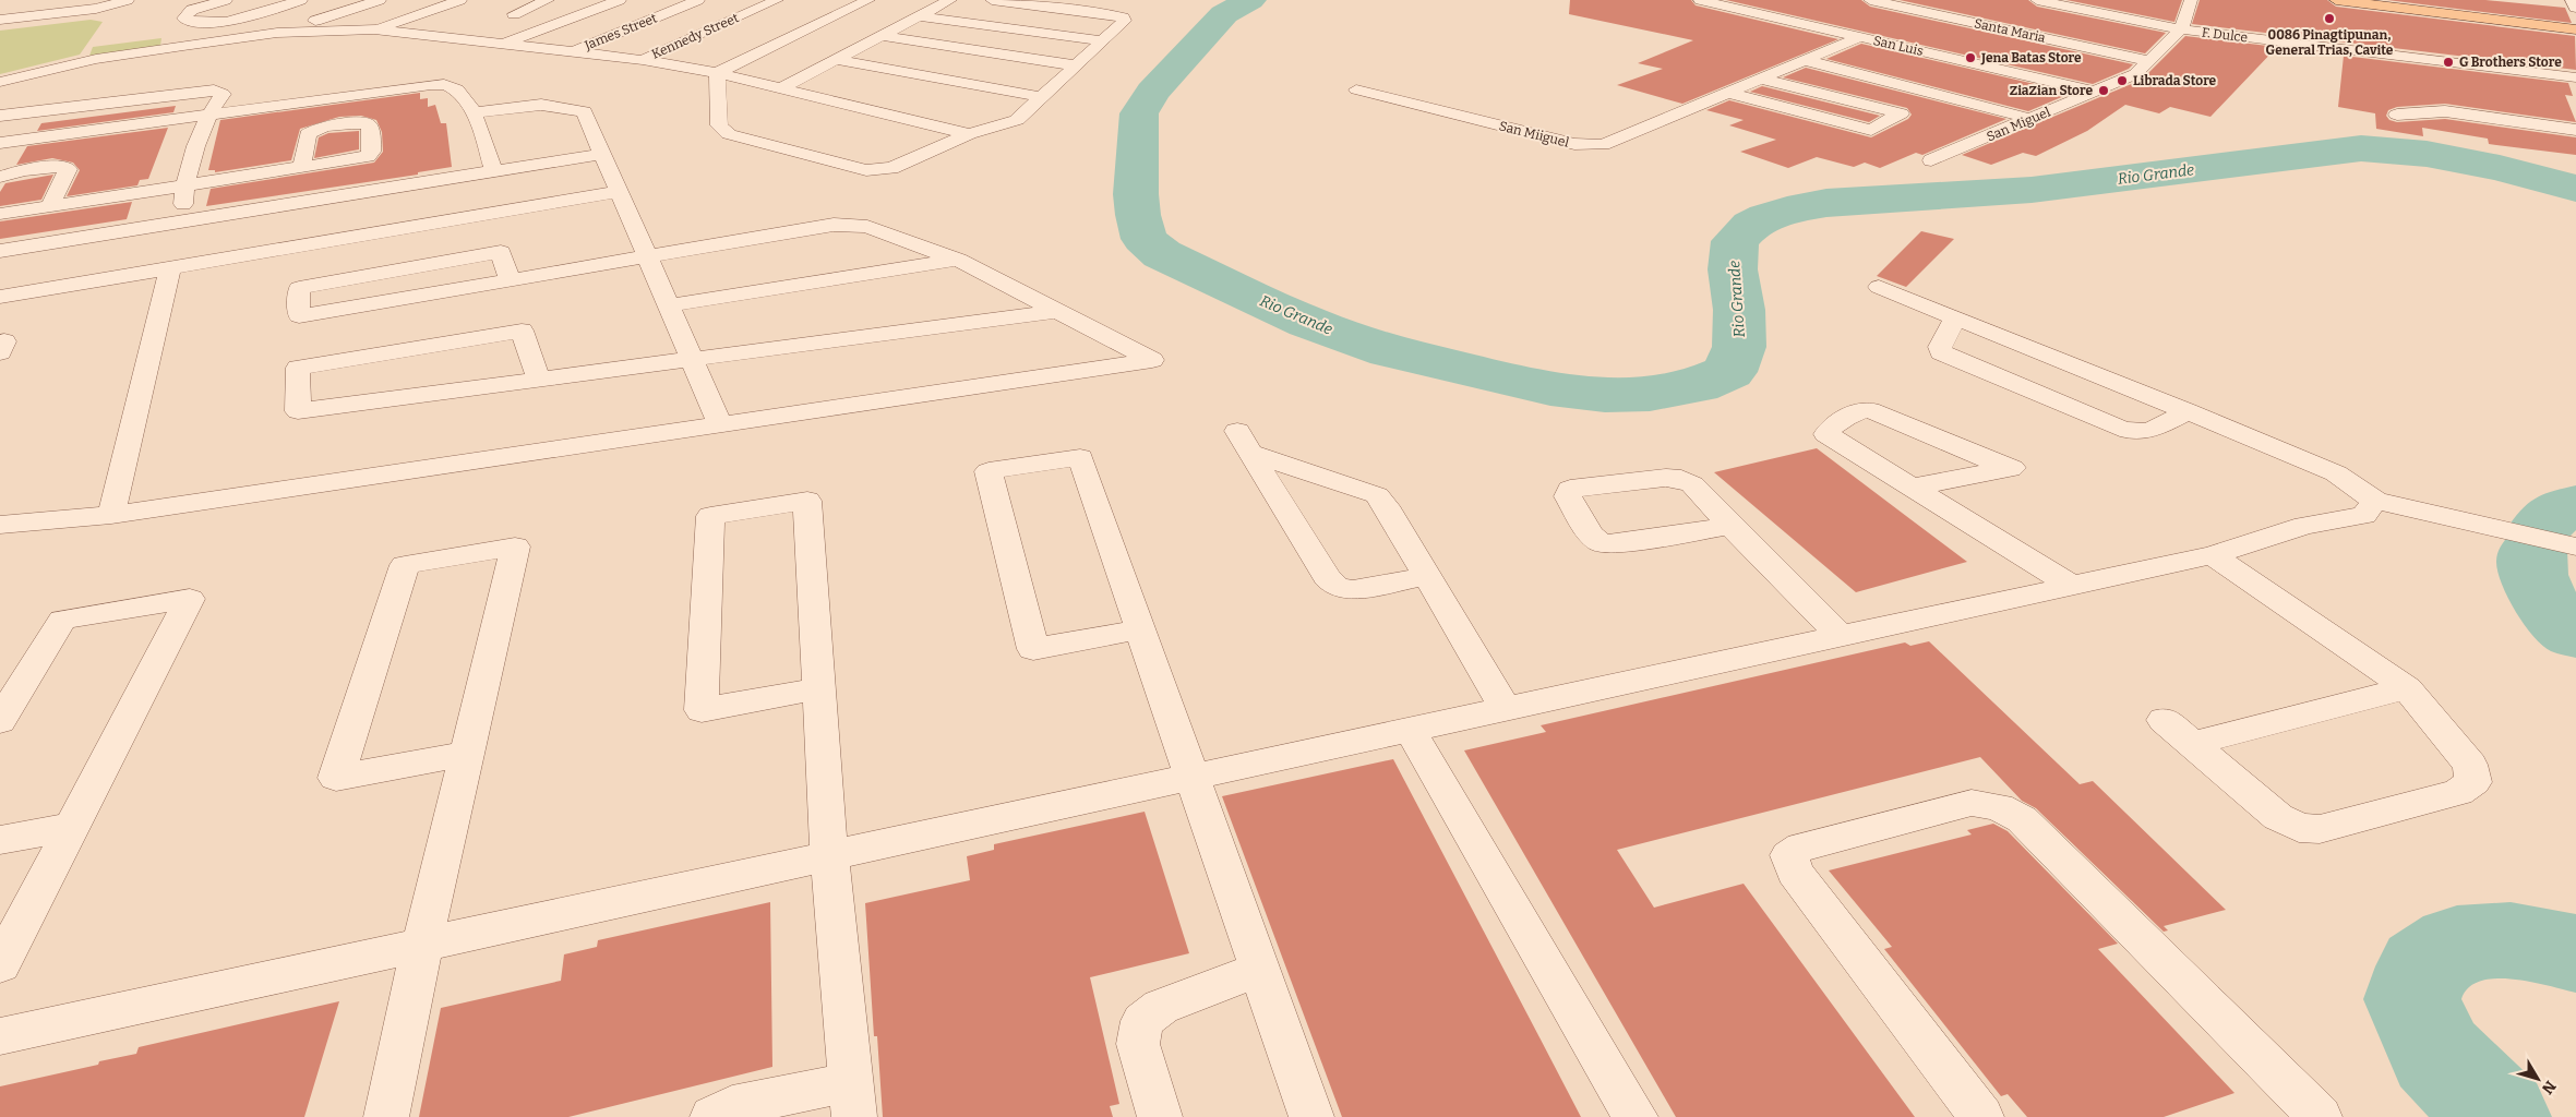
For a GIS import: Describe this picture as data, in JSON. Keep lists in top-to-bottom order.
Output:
{
  "streets": {
    "street": [
      "Santa Maria",
      "James Street",
      "F. Dulce",
      "Kennedy Street",
      "San Luis",
      "San Miguel",
      "San Miiguel"
    ]
  },
  "crossings": [
    ["Santa Maria", "San Miguel"],
    ["F. Dulce", "San Miguel"],
    ["San Luis", "San Miguel"],
    ["San Luis", "San Miiguel"]
  ],
  "water": ["Rio Grande"],
  "places": [
    "0086 Pinagtipunan, General Trias, Cavite",
    "Jena Batas Store",
    "G Brothers Store",
    "Librada Store",
    "ZiaZian Store"
  ],
  "north": "bottom right"
}
